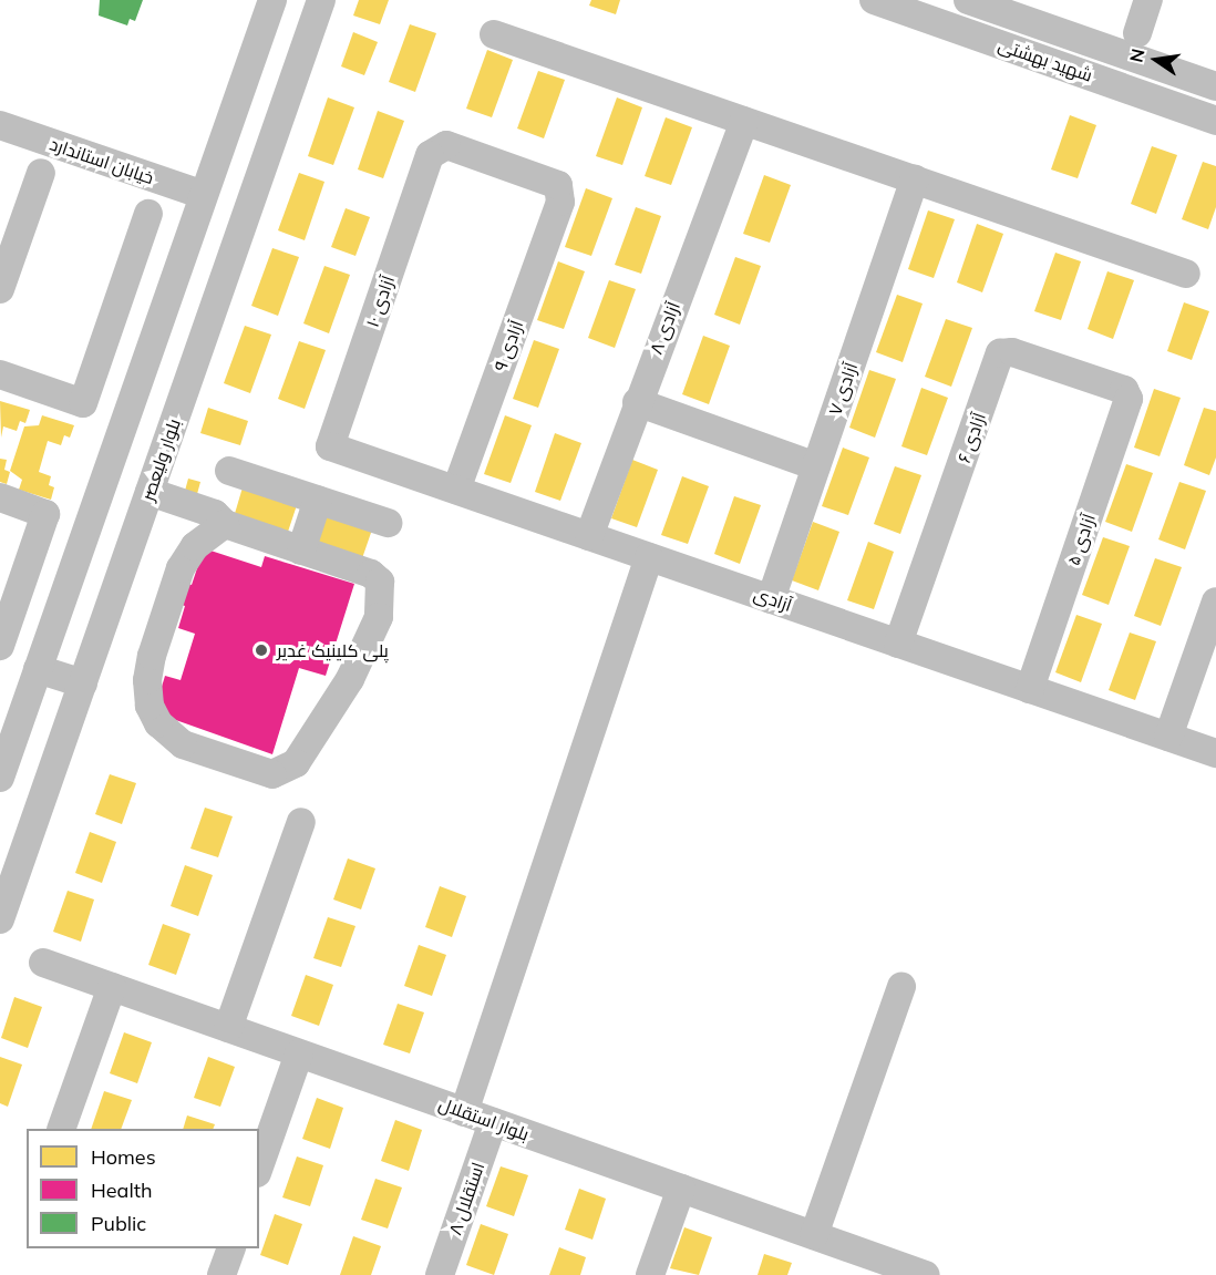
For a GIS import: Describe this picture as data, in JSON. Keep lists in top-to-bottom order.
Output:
{
  "streets": {
    "street": [
      "شهید بهشتی",
      "خیابان استاندارد",
      "آزادی ۱۰",
      "آزادی ۸",
      "آزادی ۹",
      "آزادی ۷",
      "آزادی ۶",
      "بلوار ولیعصر",
      "آزادی ۵",
      "آزادی",
      "بلوار استقلال",
      "استقلال ۸"
    ]
  },
  "crossings": [
    ["آزادی ۱۰", "آزادی ۹"],
    ["آزادی ۱۰", "آزادی"],
    ["آزادی ۸", "آزادی"],
    ["آزادی ۹", "آزادی"],
    ["آزادی ۷", "آزادی"],
    ["آزادی ۶", "آزادی ۵"],
    ["آزادی ۶", "آزادی"],
    ["آزادی ۵", "آزادی"],
    ["بلوار استقلال", "استقلال ۸"]
  ],
  "places": ["پلی کلینیک غدیر"],
  "legend": ["Homes", "Health", "Public"],
  "north": "left"
}
